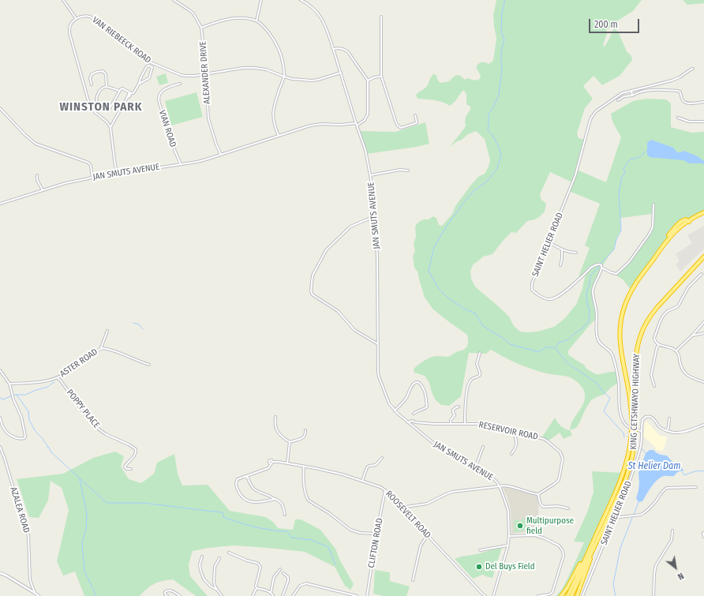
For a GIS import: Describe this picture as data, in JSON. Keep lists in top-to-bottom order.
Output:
{
  "streets": {
    "highway": ["KING CETSHWAYO HIGHWAY"],
    "street": [
      "VAN RIEBEECK ROAD",
      "ALEXANDER DRIVE",
      "VIAN ROAD",
      "JAN SMUTS AVENUE",
      "SAINT HELIER ROAD",
      "ASTER ROAD",
      "POPPY PLACE",
      "RESERVOIR ROAD",
      "AZALEA ROAD",
      "ROOSEVELT ROAD",
      "CLIFTON ROAD"
    ]
  },
  "crossings": [
    ["VAN RIEBEECK ROAD", "ALEXANDER DRIVE"],
    ["ALEXANDER DRIVE", "JAN SMUTS AVENUE"],
    ["VIAN ROAD", "JAN SMUTS AVENUE"],
    ["JAN SMUTS AVENUE", "RESERVOIR ROAD"],
    ["ASTER ROAD", "POPPY PLACE"],
    ["ROOSEVELT ROAD", "CLIFTON ROAD"]
  ],
  "districts": ["WINSTON PARK"],
  "water": ["St Helier Dam"],
  "places": ["Multipurpose field", "Del Buys Field"],
  "scale_bar": "200 m",
  "north": "bottom right"
}
